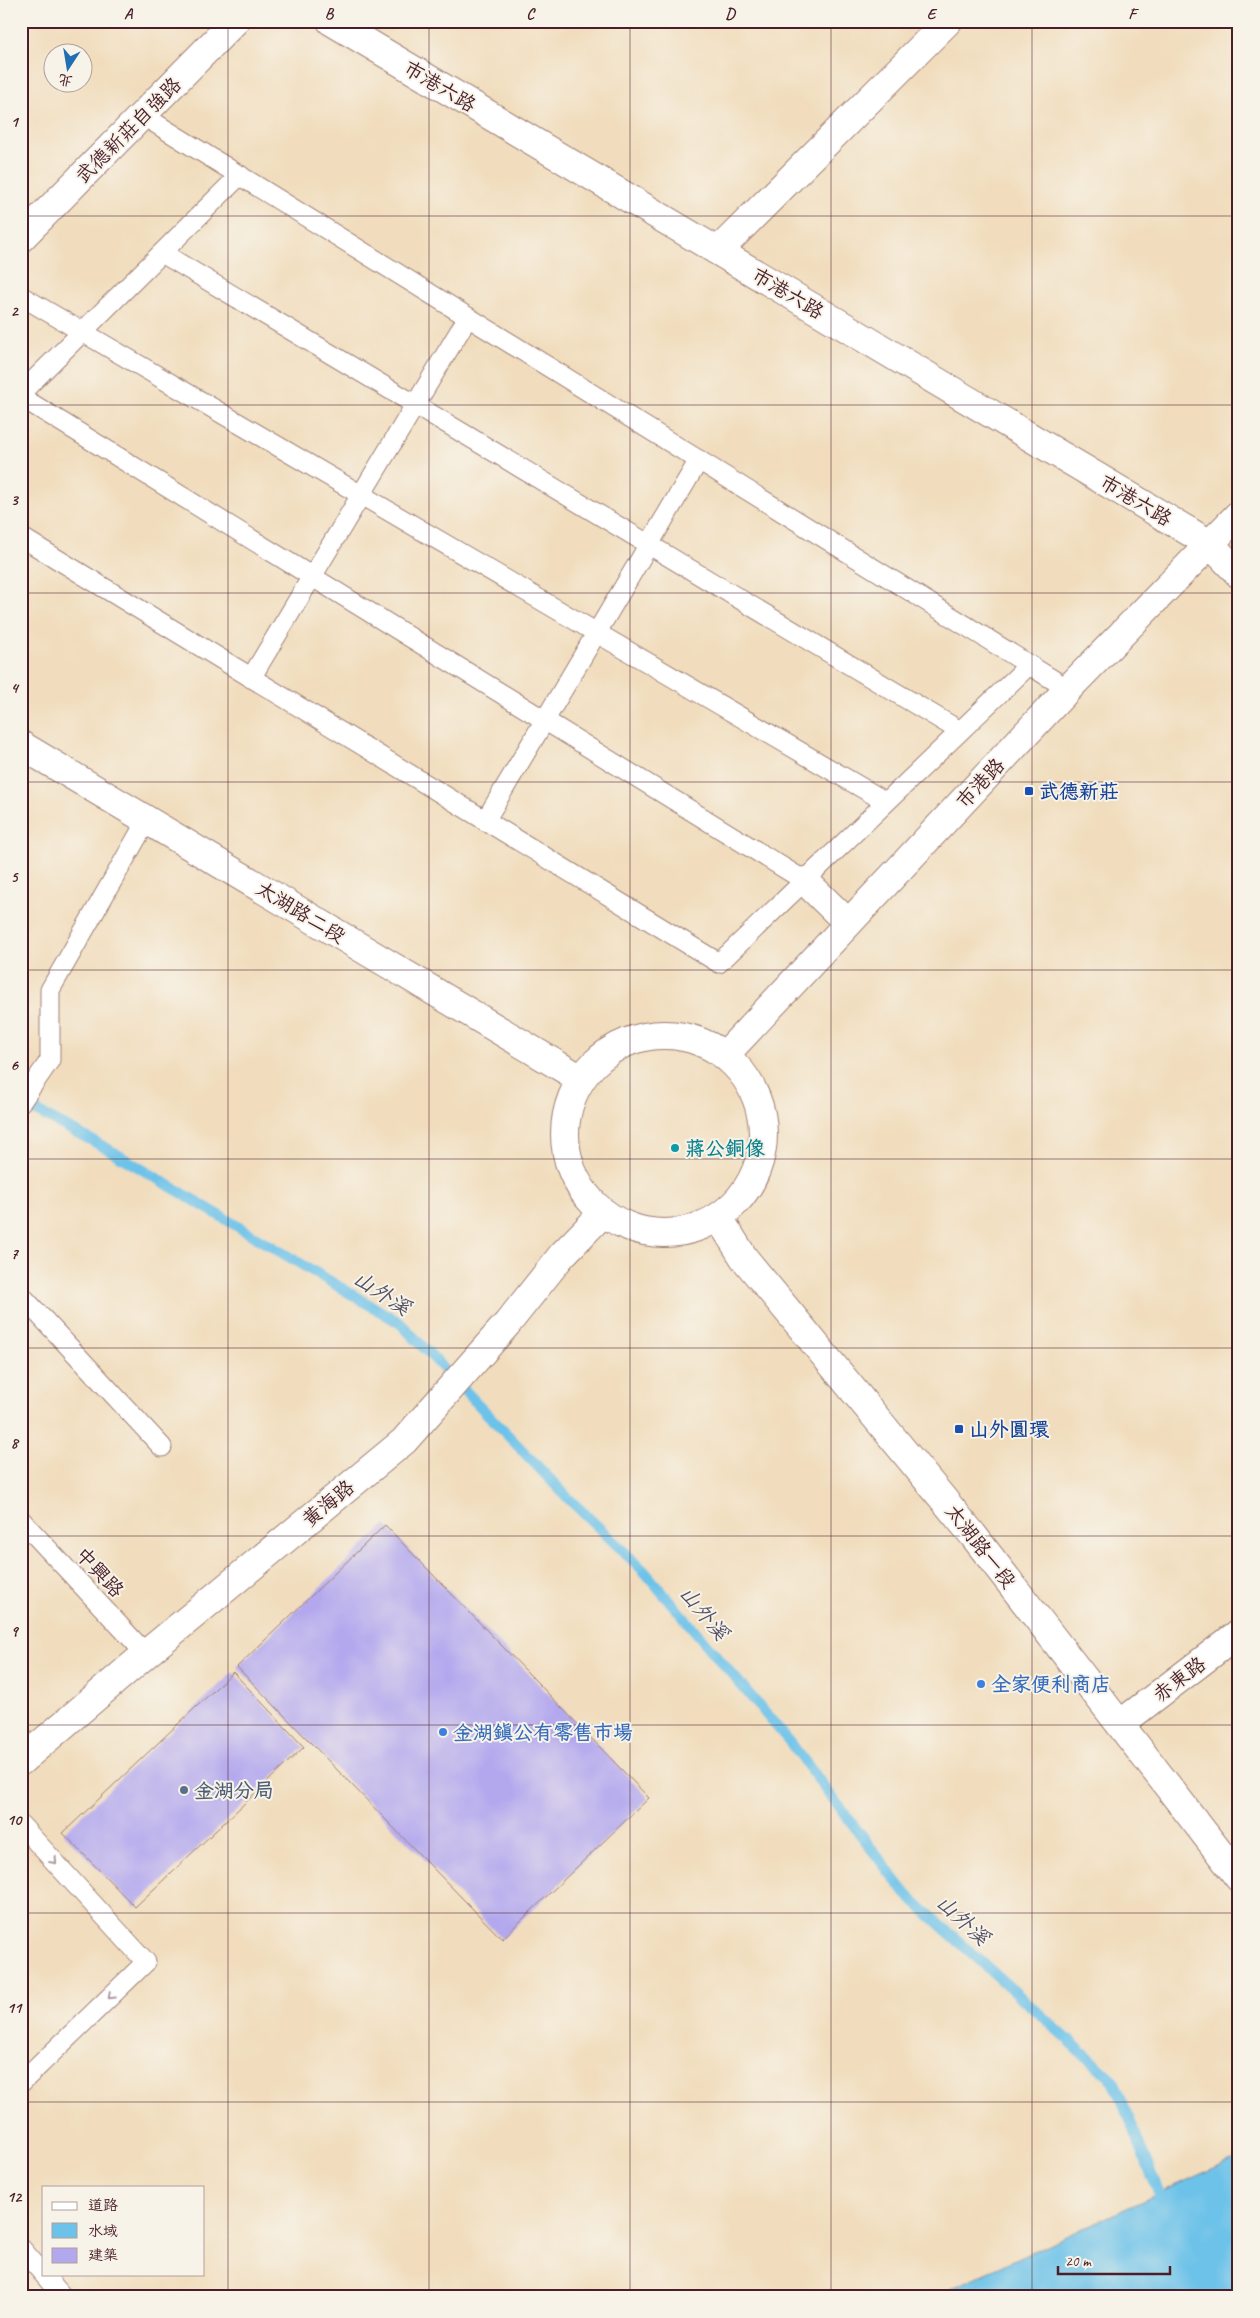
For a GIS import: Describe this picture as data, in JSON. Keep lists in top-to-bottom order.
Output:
{
  "streets": {
    "street": [
      "市港六路",
      "武德新莊自強路",
      "市港路",
      "太湖路二段",
      "黃海路",
      "太湖路一段",
      "赤東路"
    ],
    "lane": ["中興路"]
  },
  "crossings": [
    ["市港六路", "市港路"],
    ["黃海路", "中興路"],
    ["太湖路一段", "赤東路"]
  ],
  "water": ["山外溪"],
  "places": {
    "transit": ["武德新莊", "山外圓環"],
    "other": [
      "蔣公銅像",
      "全家便利商店",
      "金湖鎮公有零售市場",
      "金湖分局"
    ]
  },
  "legend": ["道路", "水域", "建築"],
  "scale_bar": "20 m",
  "north": "bottom",
  "grid": {
    "columns": [
      "A",
      "B",
      "C",
      "D",
      "E",
      "F"
    ],
    "rows": [
      "1",
      "2",
      "3",
      "4",
      "5",
      "6",
      "7",
      "8",
      "9",
      "10",
      "11",
      "12"
    ]
  }
}
